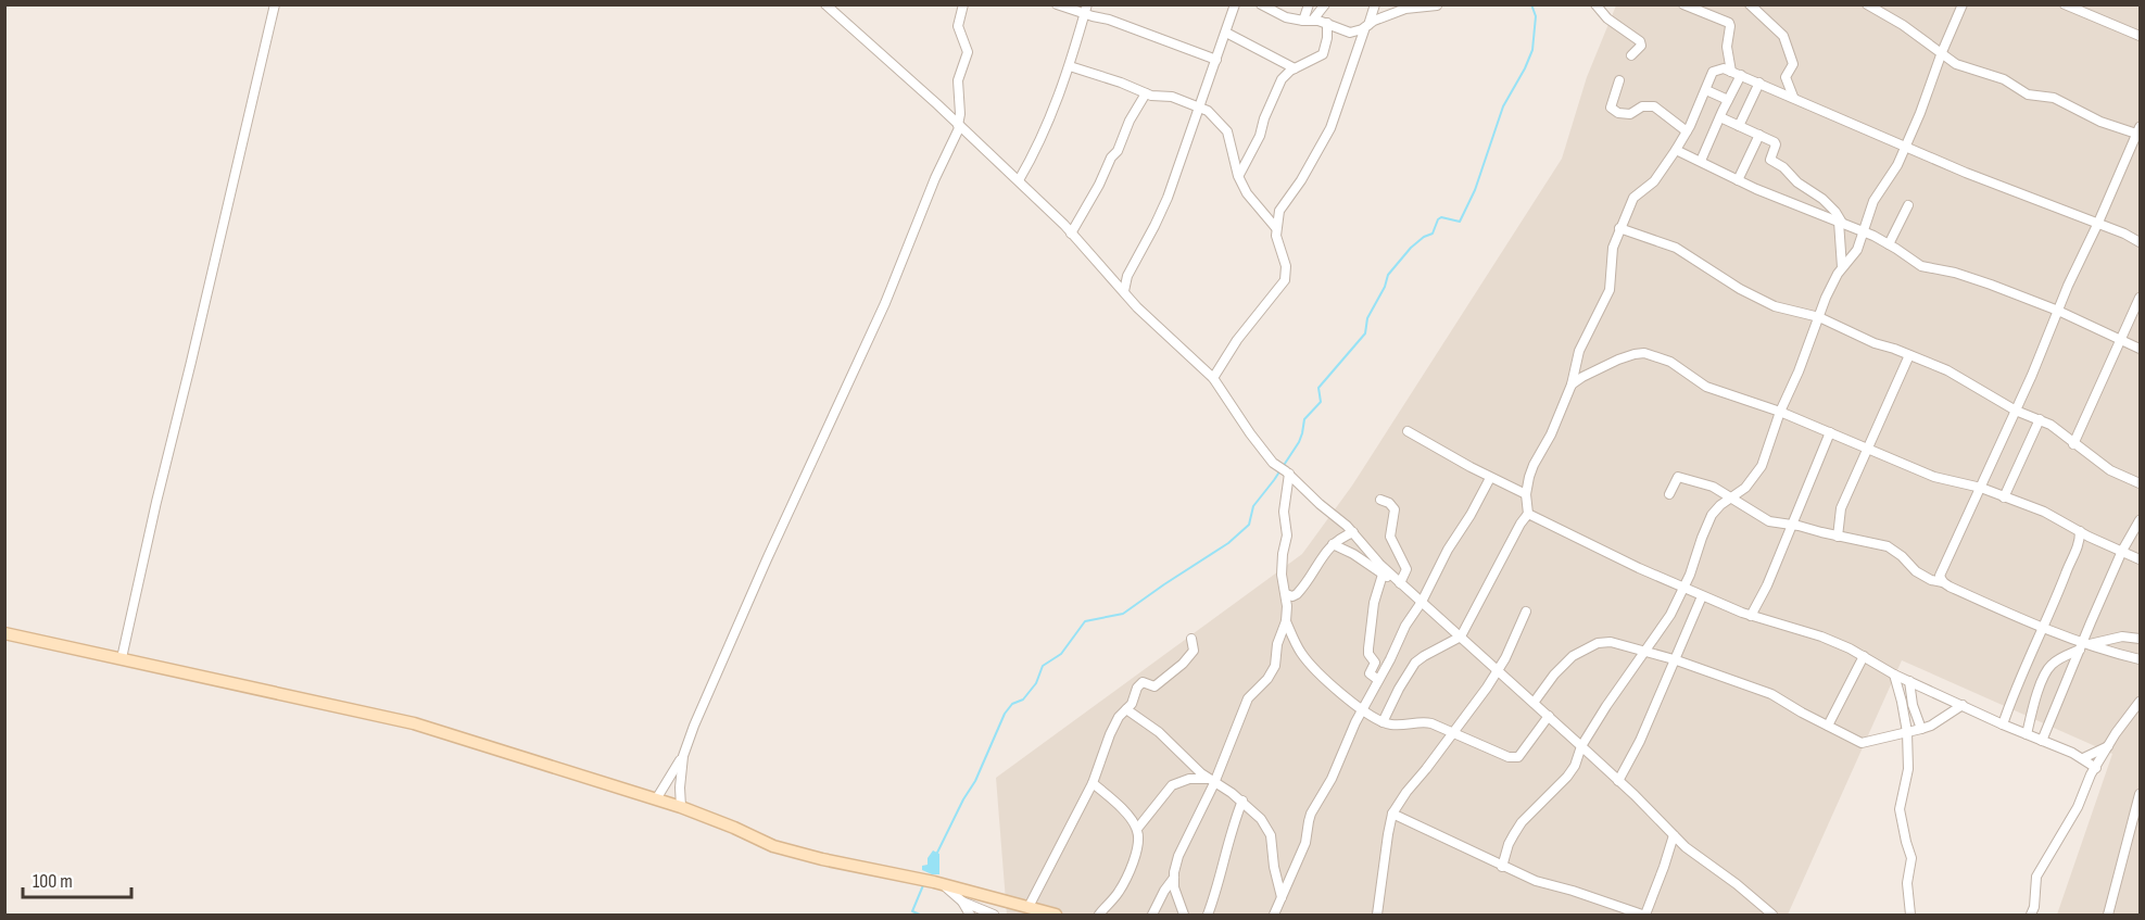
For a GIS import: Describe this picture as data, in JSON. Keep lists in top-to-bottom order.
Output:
{
  "scale_bar": "100 m"
}
